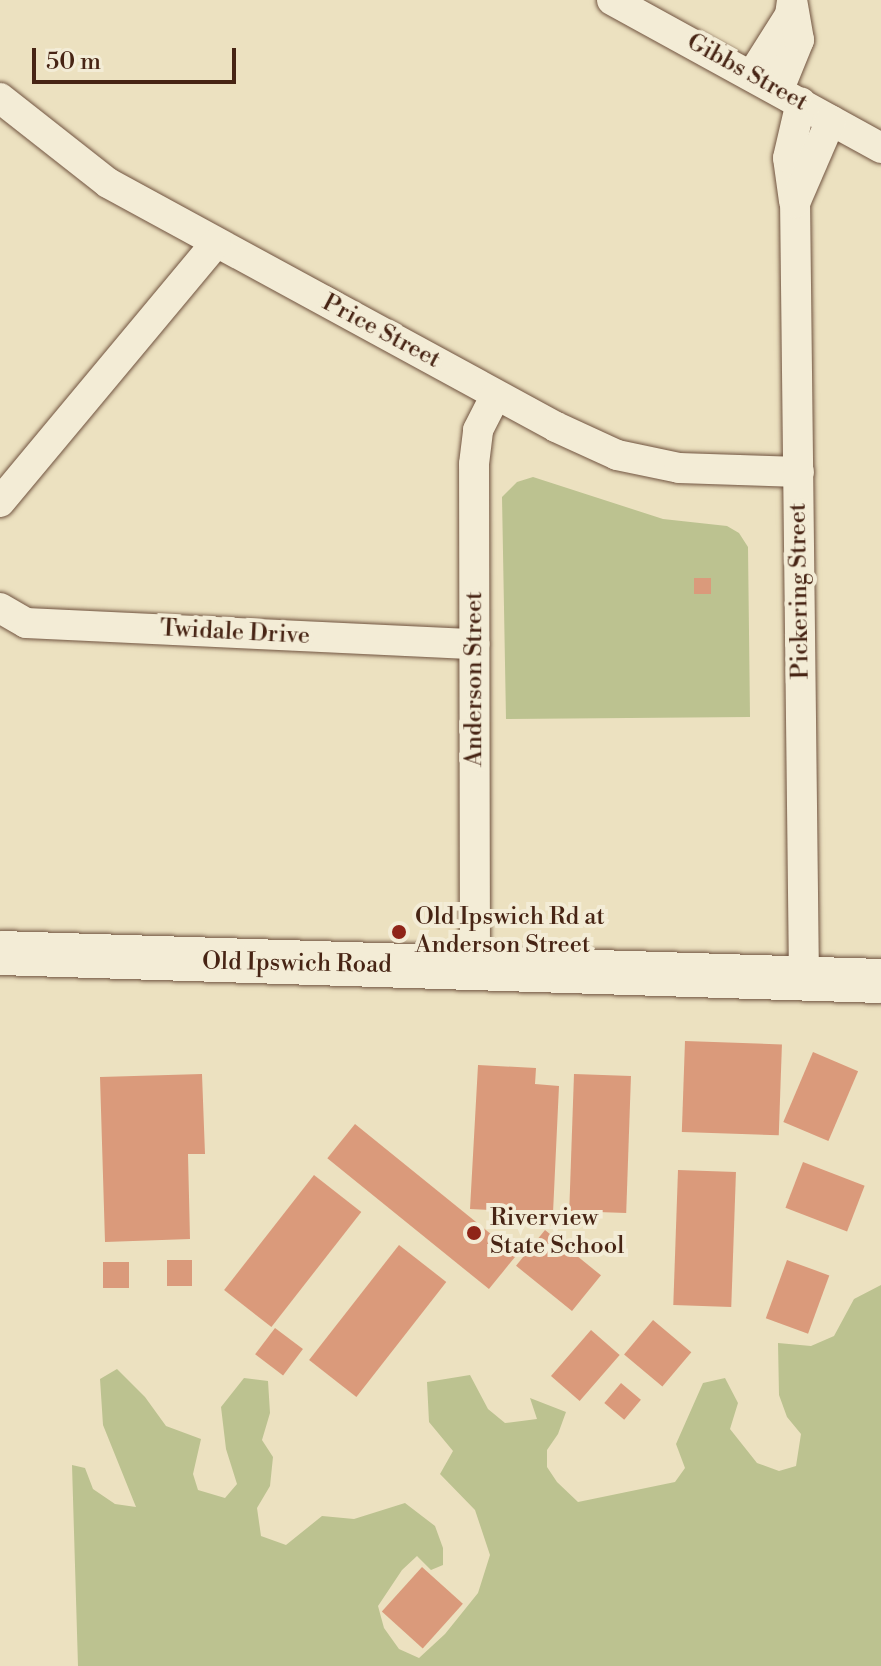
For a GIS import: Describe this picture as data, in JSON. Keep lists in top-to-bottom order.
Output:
{
  "streets": {
    "street": [
      "Gibbs Street",
      "Price Street",
      "Pickering Street",
      "Twidale Drive",
      "Anderson Street",
      "Old Ipswich Road"
    ]
  },
  "crossings": [
    ["Gibbs Street", "Pickering Street"],
    ["Price Street", "Pickering Street"],
    ["Price Street", "Anderson Street"],
    ["Pickering Street", "Old Ipswich Road"],
    ["Twidale Drive", "Anderson Street"],
    ["Anderson Street", "Old Ipswich Road"]
  ],
  "places": ["Old Ipswich Rd at Anderson Street", "Riverview State School"],
  "scale_bar": "50 m"
}
